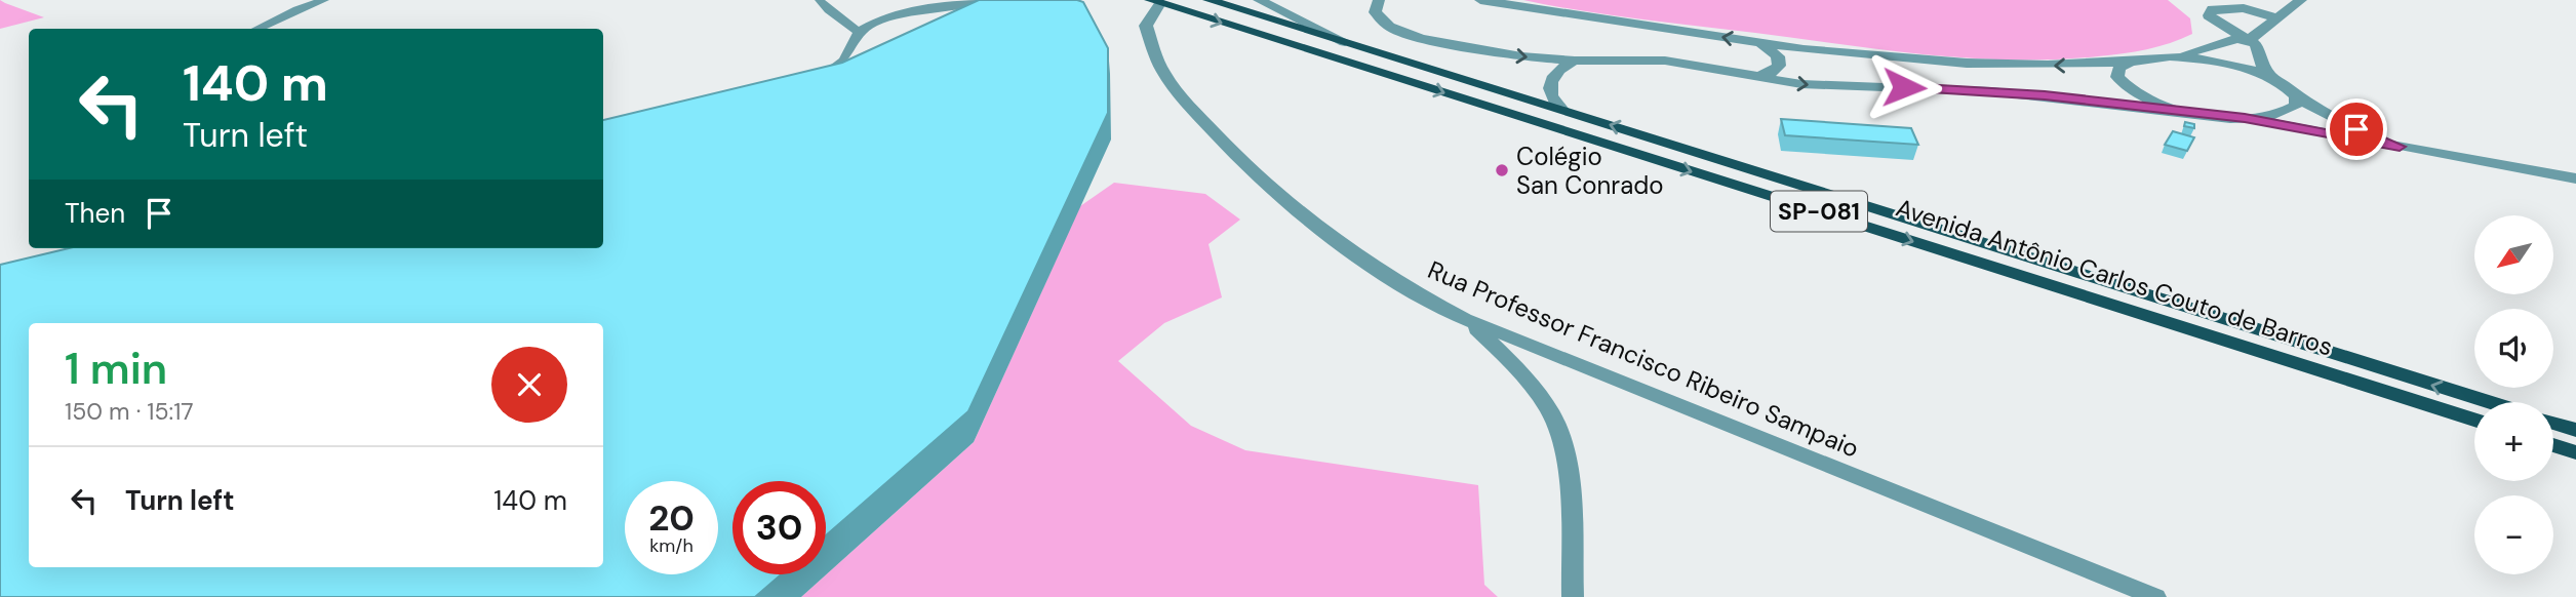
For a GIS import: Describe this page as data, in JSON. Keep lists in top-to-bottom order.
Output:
{
  "streets": {
    "main road": ["SP-081", "Avenida Antônio Carlos Couto de Barros"],
    "street": ["Rua Professor Francisco Ribeiro Sampaio"]
  },
  "crossings": [
    ["Avenida Antônio Carlos Couto de Barros", "Rua Professor Francisco Ribeiro Sampaio"]
  ],
  "places": ["Colégio San Conrado"],
  "north": "bottom left",
  "page": {
    "turn": ["140 m", "Turn left"],
    "then": "Then",
    "map_buttons": ["+", "−"],
    "heading": ["1 min", "150 m · 15:17"],
    "list": [
      {
        "name": "Turn left",
        "value": "140 m"
      }
    ],
    "speed": "20 km/h",
    "limit": "30"
  }
}
